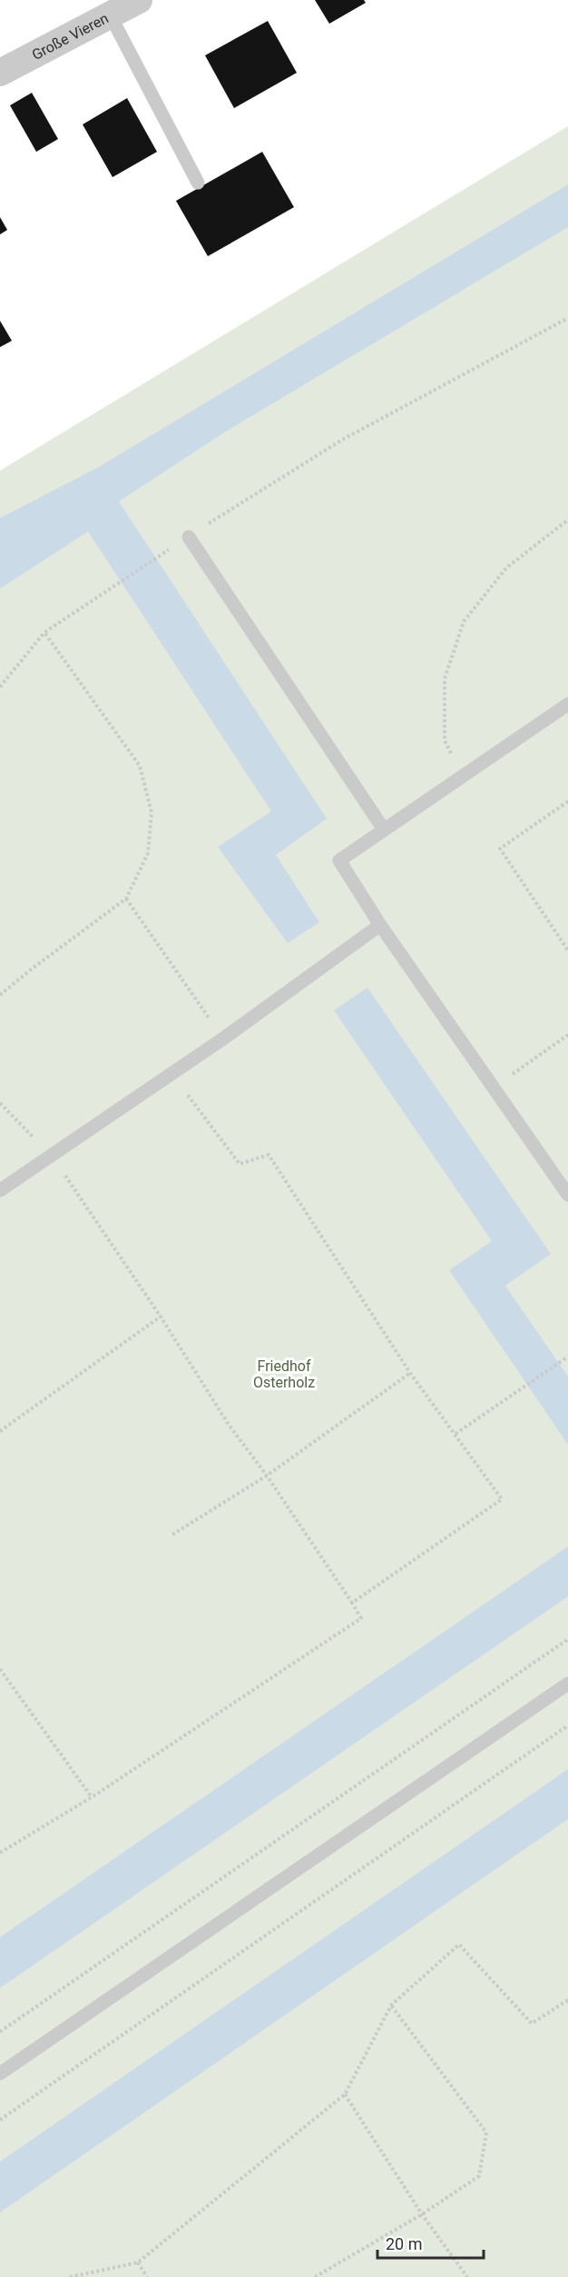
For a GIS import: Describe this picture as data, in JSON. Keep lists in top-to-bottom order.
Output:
{
  "streets": {
    "street": ["Große Vieren"]
  },
  "parks": ["Friedhof Osterholz"],
  "scale_bar": "20 m"
}
